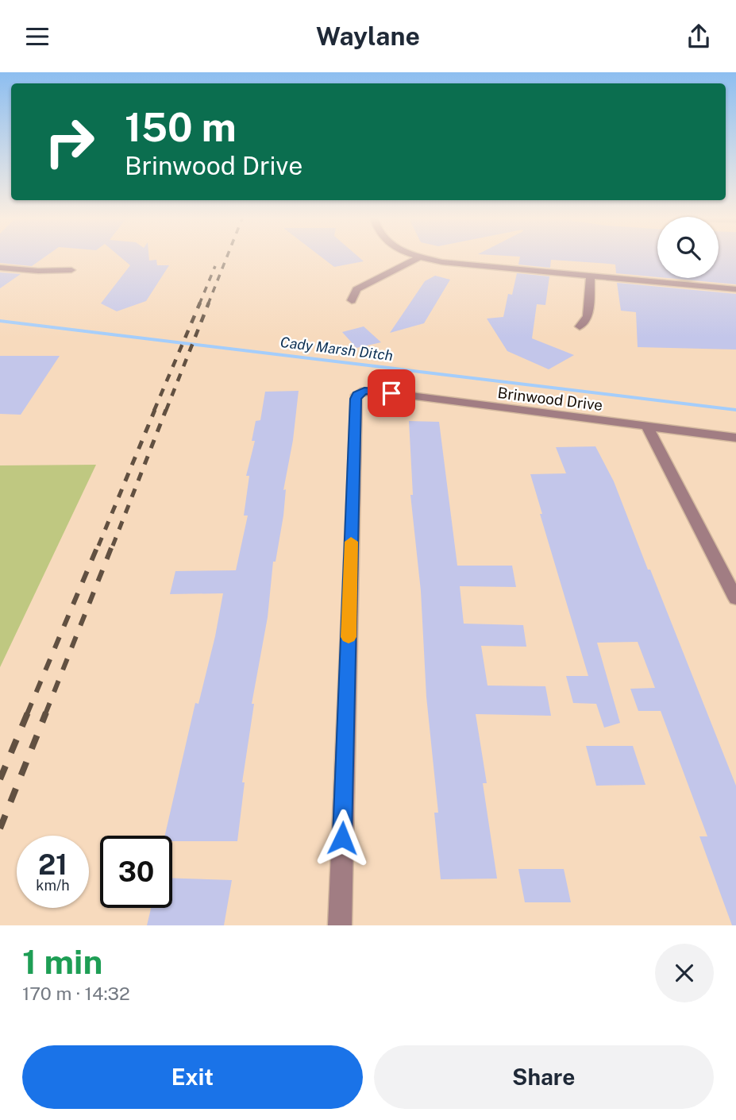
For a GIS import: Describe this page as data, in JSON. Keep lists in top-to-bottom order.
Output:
{
  "streets": {
    "street": ["Brinwood Drive"]
  },
  "water": ["Cady Marsh Ditch"],
  "page": {
    "header": "Waylane",
    "turn": ["150 m", "Brinwood Drive"],
    "speed": "21 km/h",
    "limit": "30",
    "heading": ["1 min", "170 m · 14:32"],
    "buttons": ["Exit", "Share"]
  }
}
